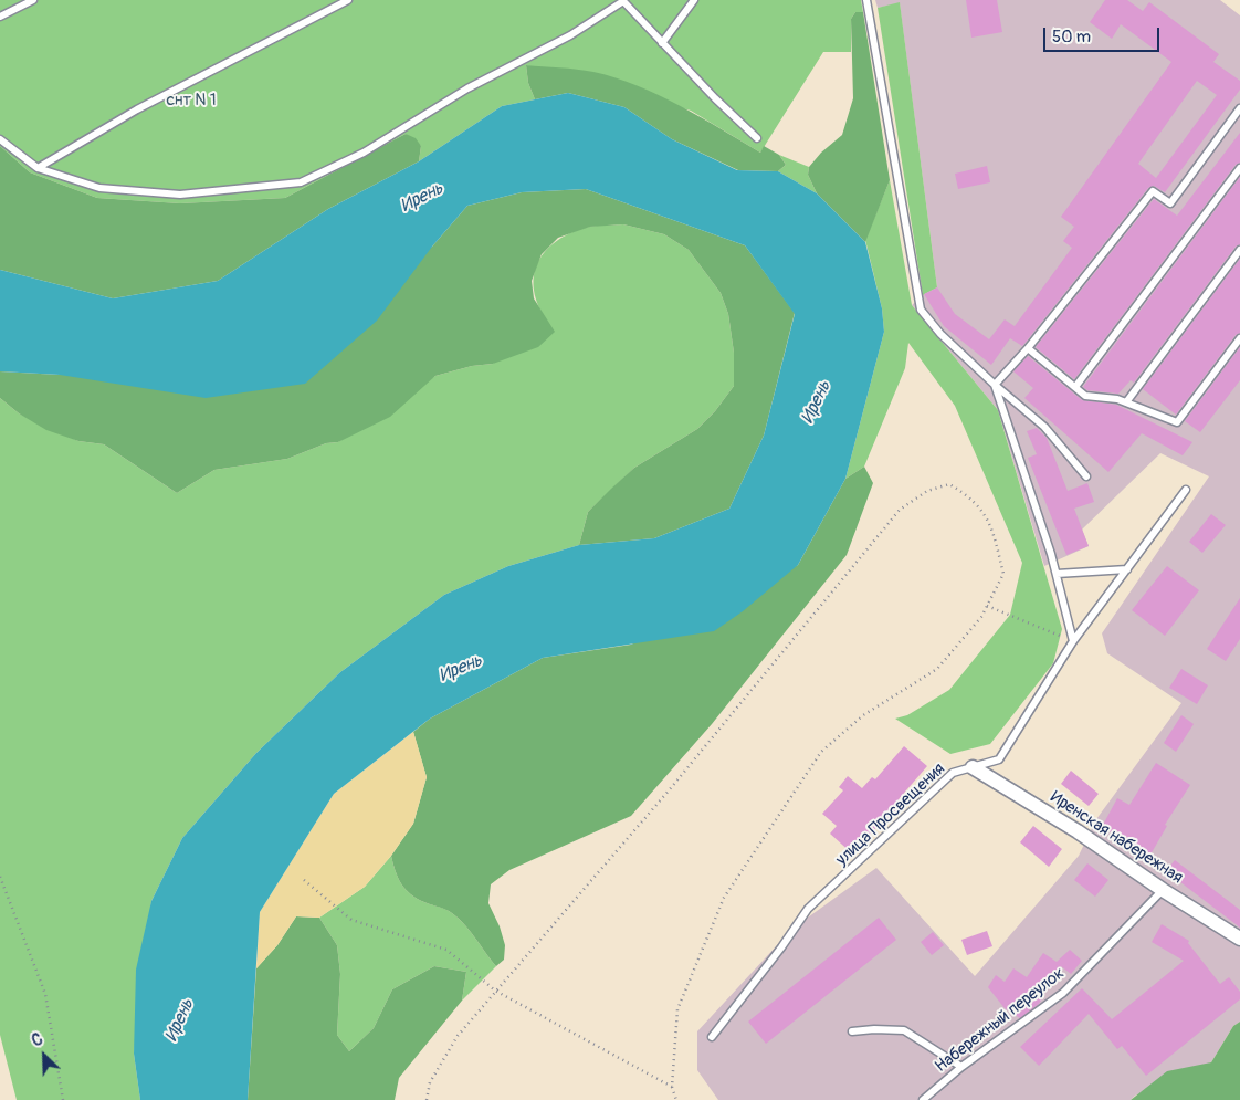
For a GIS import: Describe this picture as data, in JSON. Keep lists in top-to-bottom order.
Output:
{
  "streets": {
    "street": ["Иренская набережная"],
    "lane": ["улица Просвещения", "Набережный переулок"]
  },
  "crossings": [
    ["улица Просвещения", "Иренская набережная"],
    ["Иренская набережная", "Набережный переулок"]
  ],
  "water": ["Ирень"],
  "parks": ["снт N 1"],
  "scale_bar": "50 m",
  "north": "top left"
}
